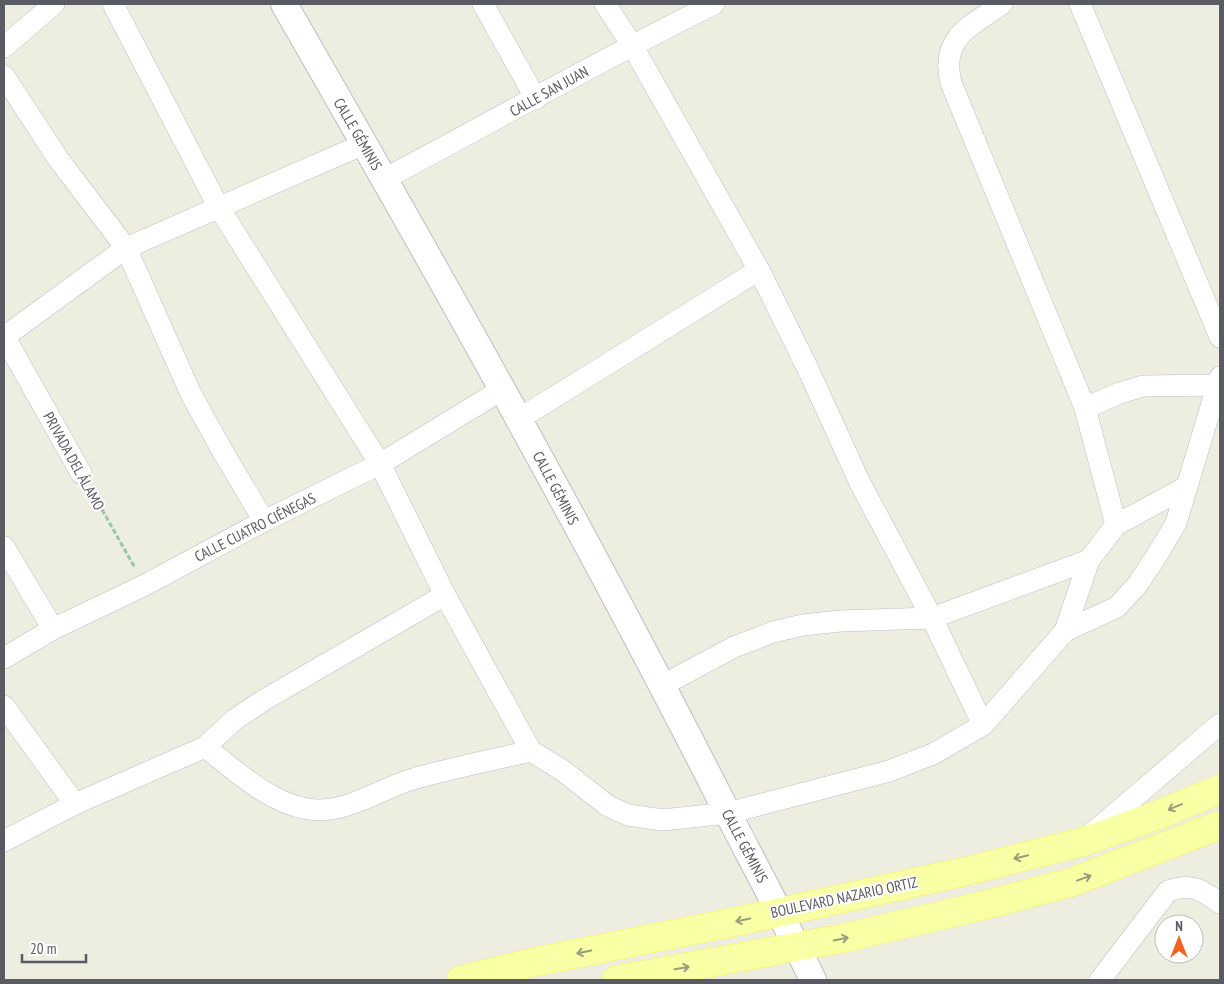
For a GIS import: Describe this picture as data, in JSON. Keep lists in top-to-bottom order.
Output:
{
  "streets": {
    "main road": ["BOULEVARD NAZARIO ORTIZ"],
    "street": [
      "CALLE SAN JUAN",
      "CALLE GÉMINIS",
      "PRIVADA DEL ÁLAMO",
      "CALLE CUATRO CIÉNEGAS"
    ]
  },
  "crossings": [
    ["CALLE SAN JUAN", "CALLE GÉMINIS"],
    ["CALLE GÉMINIS", "CALLE CUATRO CIÉNEGAS"],
    ["CALLE GÉMINIS", "BOULEVARD NAZARIO ORTIZ"],
    ["PRIVADA DEL ÁLAMO", "CALLE CUATRO CIÉNEGAS"]
  ],
  "scale_bar": "20 m",
  "north": "top"
}
